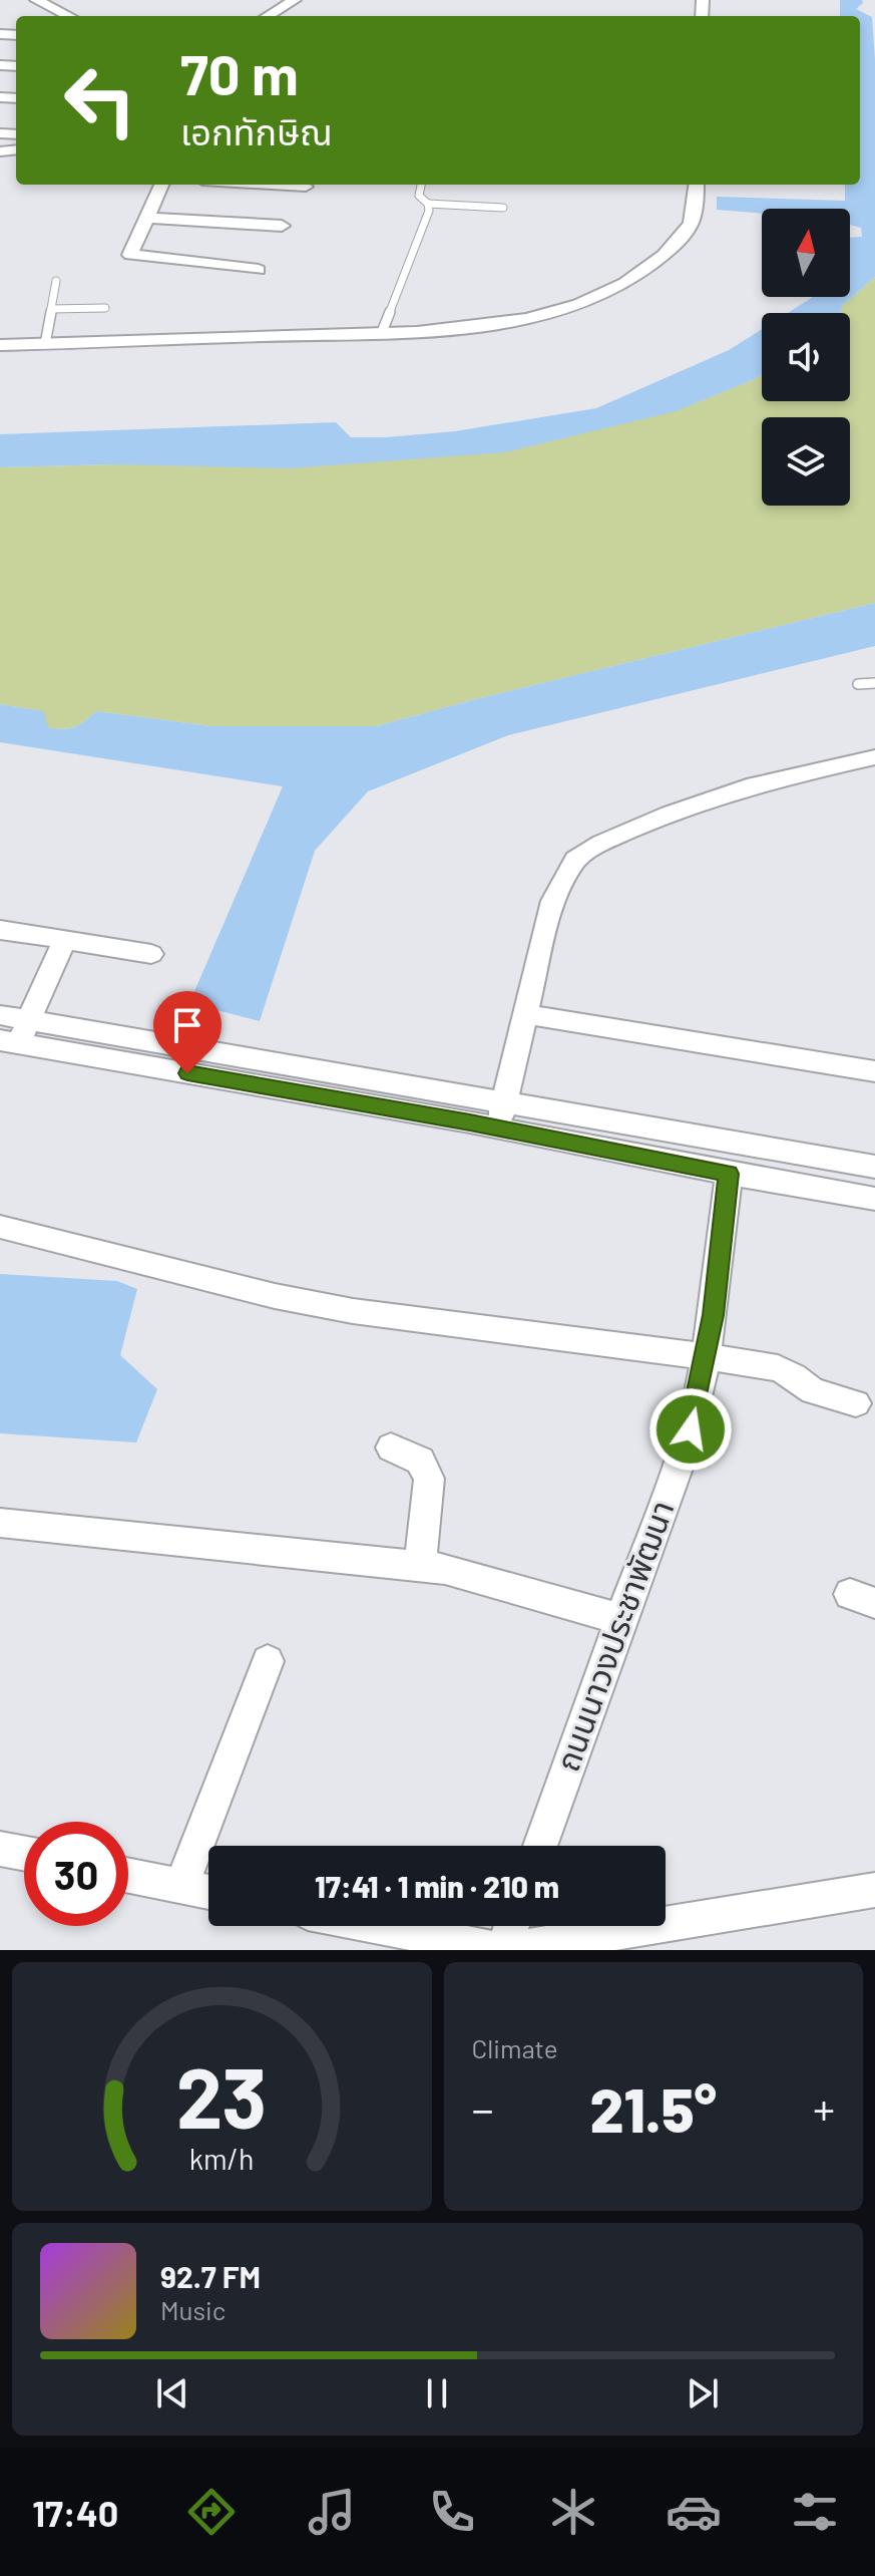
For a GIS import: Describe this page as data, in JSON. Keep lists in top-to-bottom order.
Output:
{
  "streets": {
    "street": ["ถนนนาวงประชาพัฒนา"]
  },
  "north": "top",
  "page": {
    "turn": ["70 m", "เอกทักษิณ"],
    "limit": "30",
    "trip": "17:41 · 1 min · 210 m",
    "tile": "Climate",
    "heat": ["−", "21.5°", "+"],
    "song": ["92.7 FM", "Music"],
    "tabs": "17:40",
    "gauge": ["23", "km/h"]
  }
}
